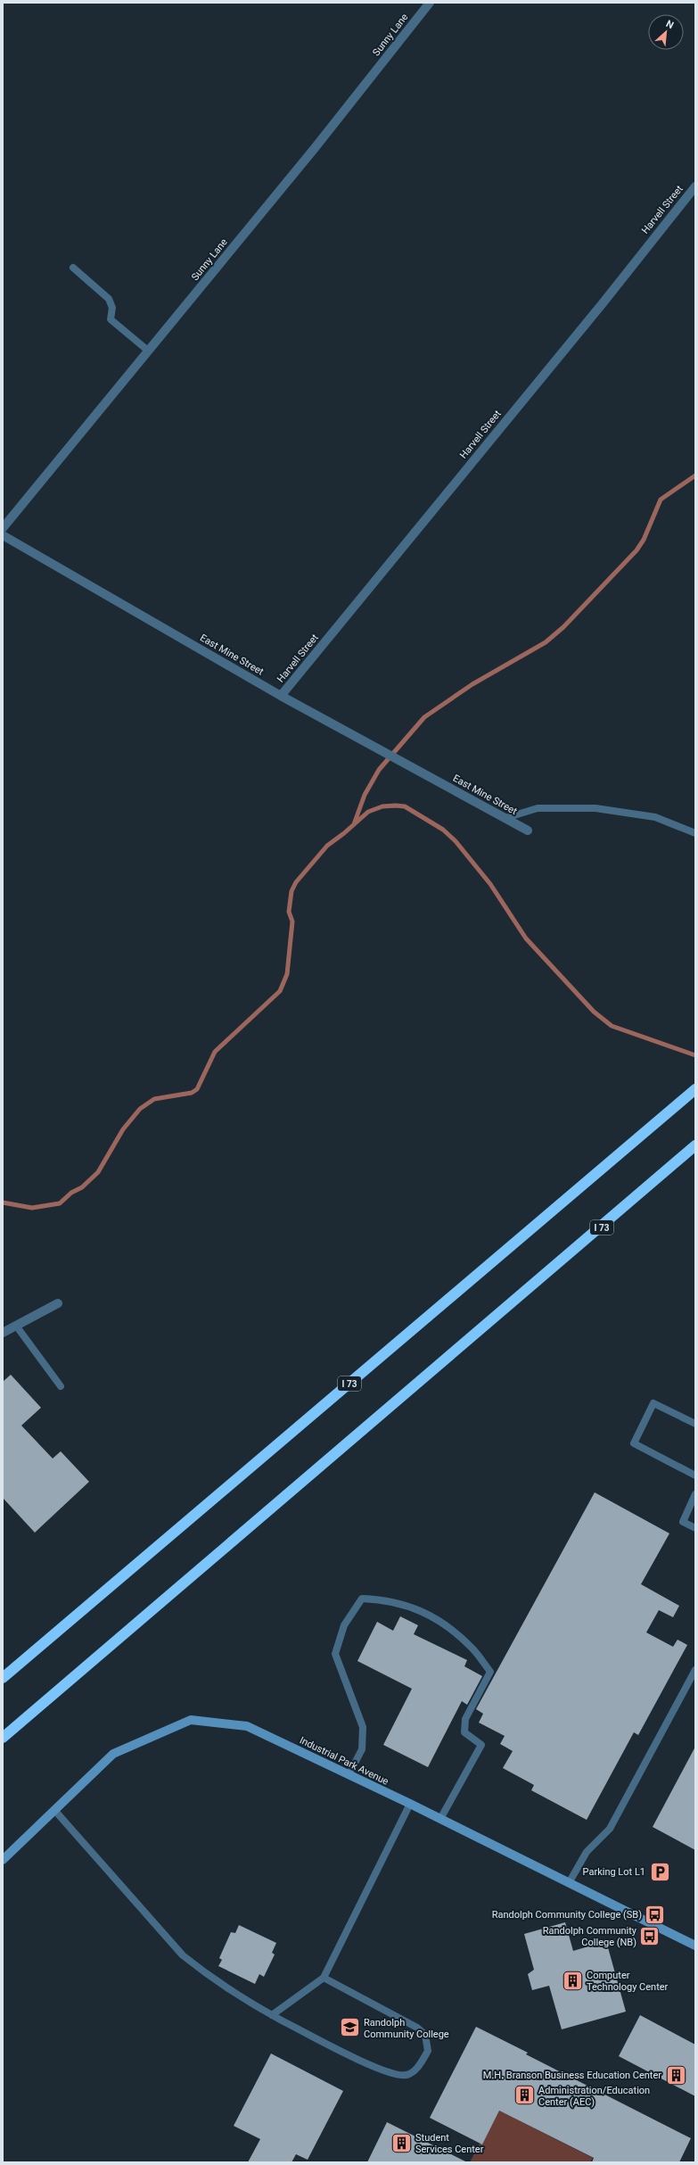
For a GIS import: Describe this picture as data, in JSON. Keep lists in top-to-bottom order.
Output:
{
  "streets": {
    "highway": ["I 73"],
    "street": [
      "Sunny Lane",
      "Harvell Street",
      "East Mine Street",
      "Industrial Park Avenue"
    ]
  },
  "crossings": [
    ["Harvell Street", "East Mine Street"]
  ],
  "places": {
    "parking": ["Parking Lot L1"],
    "bus stop": ["Randolph Community College (SB)", "Randolph Community College (NB)"],
    "building": [
      "Computer Technology Center",
      "M.H. Branson Business Education Center",
      "Administration/Education Center (AEC)",
      "Student Services Center"
    ],
    "school or university": ["Randolph Community College"]
  },
  "north": "top right"
}
